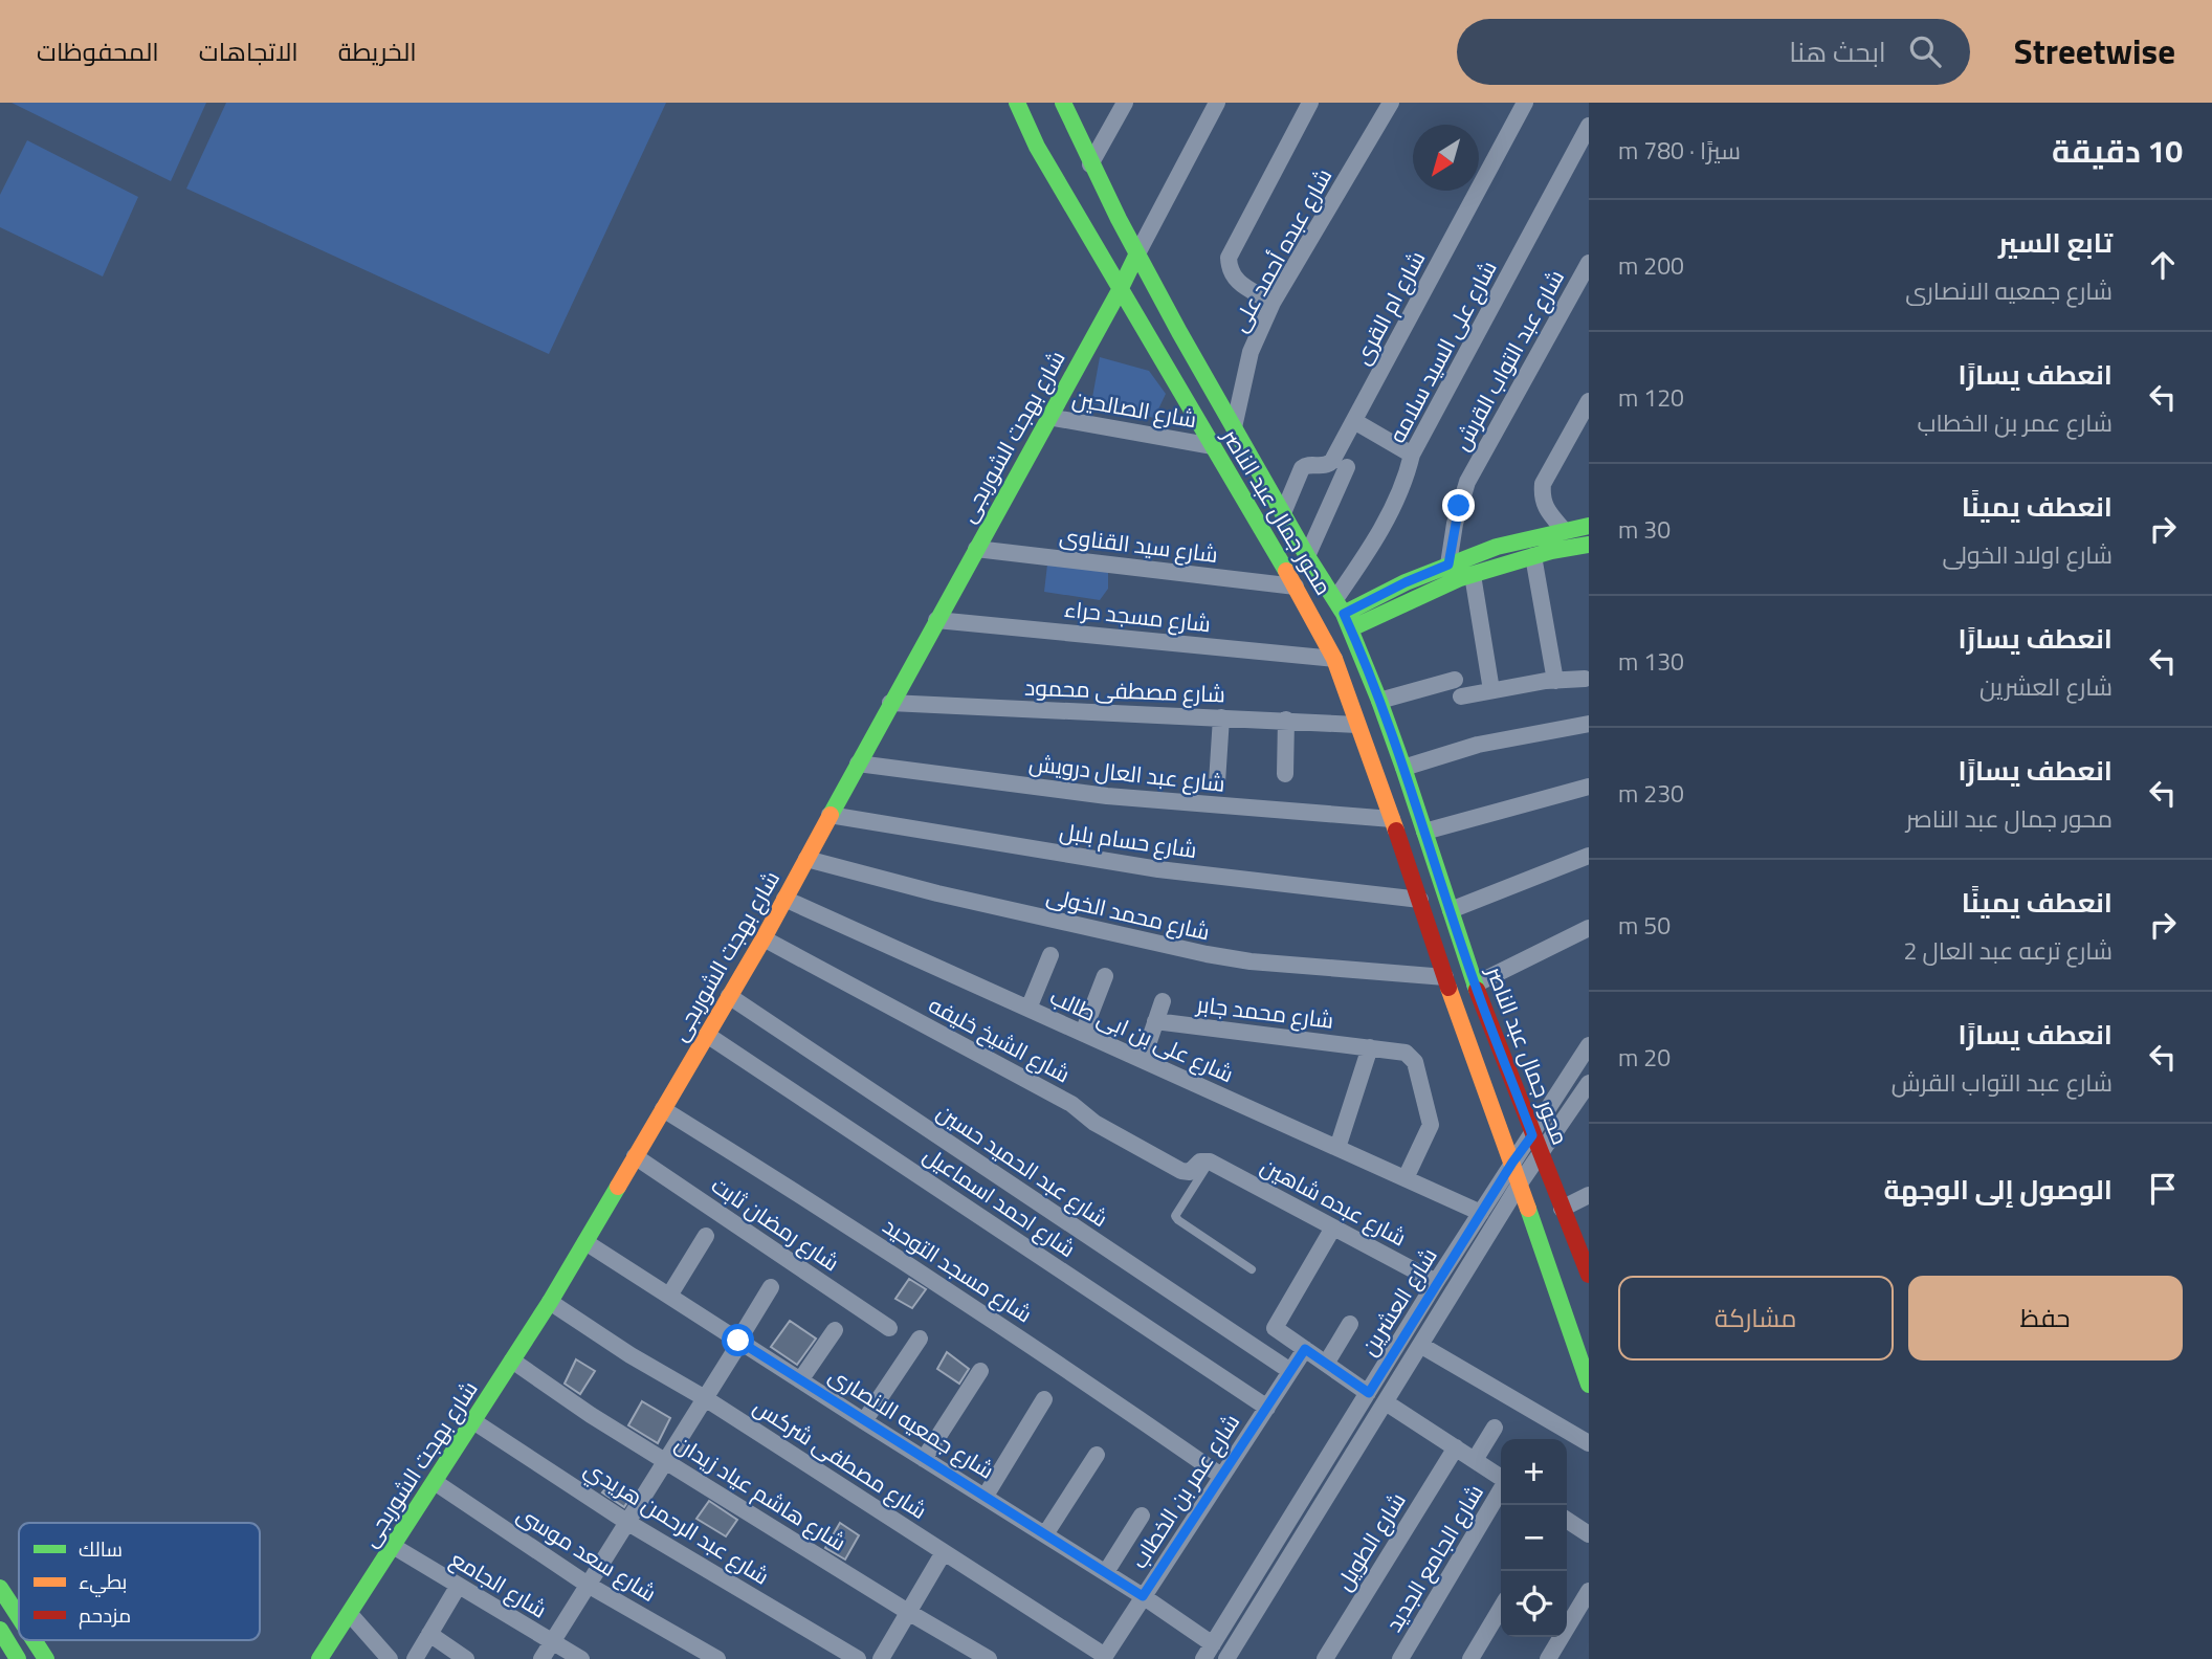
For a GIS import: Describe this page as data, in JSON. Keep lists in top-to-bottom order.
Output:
{
  "streets": {
    "street": [
      "شارع عبده أحمد على",
      "شارع ام القرى",
      "شارع على السيد سلامه",
      "شارع عبد التواب القرش",
      "شارع الصالحين",
      "شارع بهجت الشوربجى",
      "محور جمال عبد الناصر",
      "شارع سيد القناوى",
      "شارع مسجد حراء",
      "شارع مصطفى محمود",
      "شارع عبد العال درويش",
      "شارع حسام بلبل",
      "شارع محمد الخولى",
      "شارع محمد جابر",
      "شارع على بن ابى طالب",
      "شارع الشيخ خليفه",
      "شارع عبد الحميد حسين",
      "شارع احمد اسماعيل",
      "شارع عبده شاهين",
      "شارع رمضان ثابت",
      "شارع مسجد التوحيد",
      "شارع العشرين",
      "شارع جمعيه الانصارى",
      "شارع مصطفى شركس",
      "شارع عمر بن الخطاب",
      "شارع هاشم عياد زيدان",
      "شارع عبد الرحمن هريدي",
      "شارع الطويل",
      "شارع سعد موسى",
      "شارع الجامع الجديد",
      "شارع الجامع"
    ]
  },
  "crossings": [
    ["شارع عبده أحمد على", "محور جمال عبد الناصر"],
    ["شارع ام القرى", "محور جمال عبد الناصر"],
    ["شارع على السيد سلامه", "محور جمال عبد الناصر"],
    ["شارع الصالحين", "شارع بهجت الشوربجى"],
    ["شارع الصالحين", "محور جمال عبد الناصر"],
    ["شارع بهجت الشوربجى", "محور جمال عبد الناصر"],
    ["شارع بهجت الشوربجى", "شارع سيد القناوى"],
    ["شارع بهجت الشوربجى", "شارع مسجد حراء"],
    ["شارع بهجت الشوربجى", "شارع مصطفى محمود"],
    ["شارع بهجت الشوربجى", "شارع عبد العال درويش"],
    ["شارع بهجت الشوربجى", "شارع حسام بلبل"],
    ["شارع بهجت الشوربجى", "شارع محمد الخولى"],
    ["شارع بهجت الشوربجى", "شارع على بن ابى طالب"],
    ["شارع بهجت الشوربجى", "شارع الشيخ خليفه"],
    ["شارع بهجت الشوربجى", "شارع عبد الحميد حسين"],
    ["شارع بهجت الشوربجى", "شارع احمد اسماعيل"],
    ["شارع بهجت الشوربجى", "شارع رمضان ثابت"],
    ["شارع بهجت الشوربجى", "شارع مسجد التوحيد"],
    ["شارع بهجت الشوربجى", "شارع جمعيه الانصارى"],
    ["شارع بهجت الشوربجى", "شارع مصطفى شركس"],
    ["شارع بهجت الشوربجى", "شارع هاشم عياد زيدان"],
    ["شارع بهجت الشوربجى", "شارع عبد الرحمن هريدي"],
    ["شارع بهجت الشوربجى", "شارع سعد موسى"],
    ["شارع بهجت الشوربجى", "شارع الجامع"],
    ["محور جمال عبد الناصر", "شارع سيد القناوى"],
    ["محور جمال عبد الناصر", "شارع مسجد حراء"],
    ["محور جمال عبد الناصر", "شارع مصطفى محمود"],
    ["محور جمال عبد الناصر", "شارع عبد العال درويش"],
    ["محور جمال عبد الناصر", "شارع حسام بلبل"],
    ["محور جمال عبد الناصر", "شارع محمد الخولى"],
    ["محور جمال عبد الناصر", "شارع العشرين"],
    ["شارع محمد جابر", "شارع على بن ابى طالب"],
    ["شارع على بن ابى طالب", "شارع العشرين"],
    ["شارع الشيخ خليفه", "شارع عبده شاهين"],
    ["شارع عبد الحميد حسين", "شارع عمر بن الخطاب"],
    ["شارع احمد اسماعيل", "شارع عمر بن الخطاب"],
    ["شارع عبده شاهين", "شارع العشرين"],
    ["شارع مسجد التوحيد", "شارع عمر بن الخطاب"],
    ["شارع العشرين", "شارع جمعيه الانصارى"],
    ["شارع جمعيه الانصارى", "شارع عمر بن الخطاب"],
    ["شارع مصطفى شركس", "شارع عمر بن الخطاب"]
  ],
  "legend": ["سالك", "بطيء", "مزدحم"],
  "north": "bottom left",
  "page": {
    "header": "Streetwise",
    "search": "ابحث هنا",
    "nav": ["الخريطة", "الاتجاهات", "المحفوظات"],
    "heading": ["10 دقيقة", "سيرًا · 780 m"],
    "list": [
      ["تابع السير", "شارع جمعيه الانصارى", "200 m"],
      ["انعطف يسارًا", "شارع عمر بن الخطاب", "120 m"],
      ["انعطف يمينًا", "شارع اولاد الخولى", "30 m"],
      ["انعطف يسارًا", "شارع العشرين", "130 m"],
      ["انعطف يسارًا", "محور جمال عبد الناصر", "230 m"],
      ["انعطف يمينًا", "شارع ترعه عبد العال 2", "50 m"],
      ["انعطف يسارًا", "شارع عبد التواب القرش", "20 m"],
      "الوصول إلى الوجهة"
    ],
    "buttons": ["حفظ", "مشاركة"],
    "map_buttons": ["+", "−"]
  }
}
